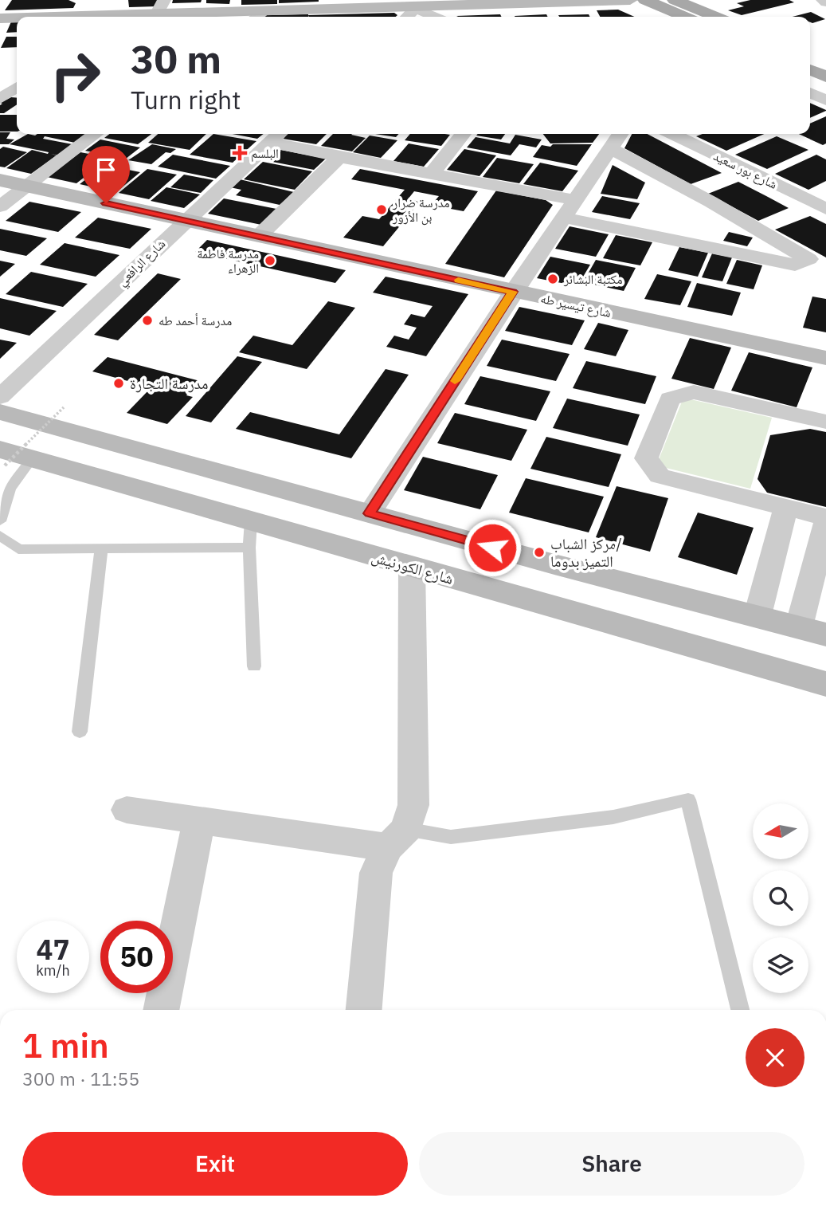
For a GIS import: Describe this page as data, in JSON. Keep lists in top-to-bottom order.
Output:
{
  "streets": {
    "street": [
      "شارع بور سعيد",
      "شارع الرافعي",
      "شارع تيسير طه",
      "شارع الكورنيش"
    ]
  },
  "crossings": [
    ["شارع الرافعي", "شارع تيسير طه"]
  ],
  "places": {
    "health": ["البلسم"],
    "other": [
      "مدرسة ضرار بن الأزور",
      "مدرسة فاطمة الزهراء",
      "مكتبة البشائر",
      "مدرسة أحمد طه",
      "مدرسة التجارة",
      "مركز الشباب/ التميز بدوما"
    ]
  },
  "north": "left",
  "page": {
    "turn": ["30 m", "Turn right"],
    "speed": "47 km/h",
    "limit": "50",
    "heading": ["1 min", "300 m · 11:55"],
    "buttons": ["Exit", "Share"]
  }
}
